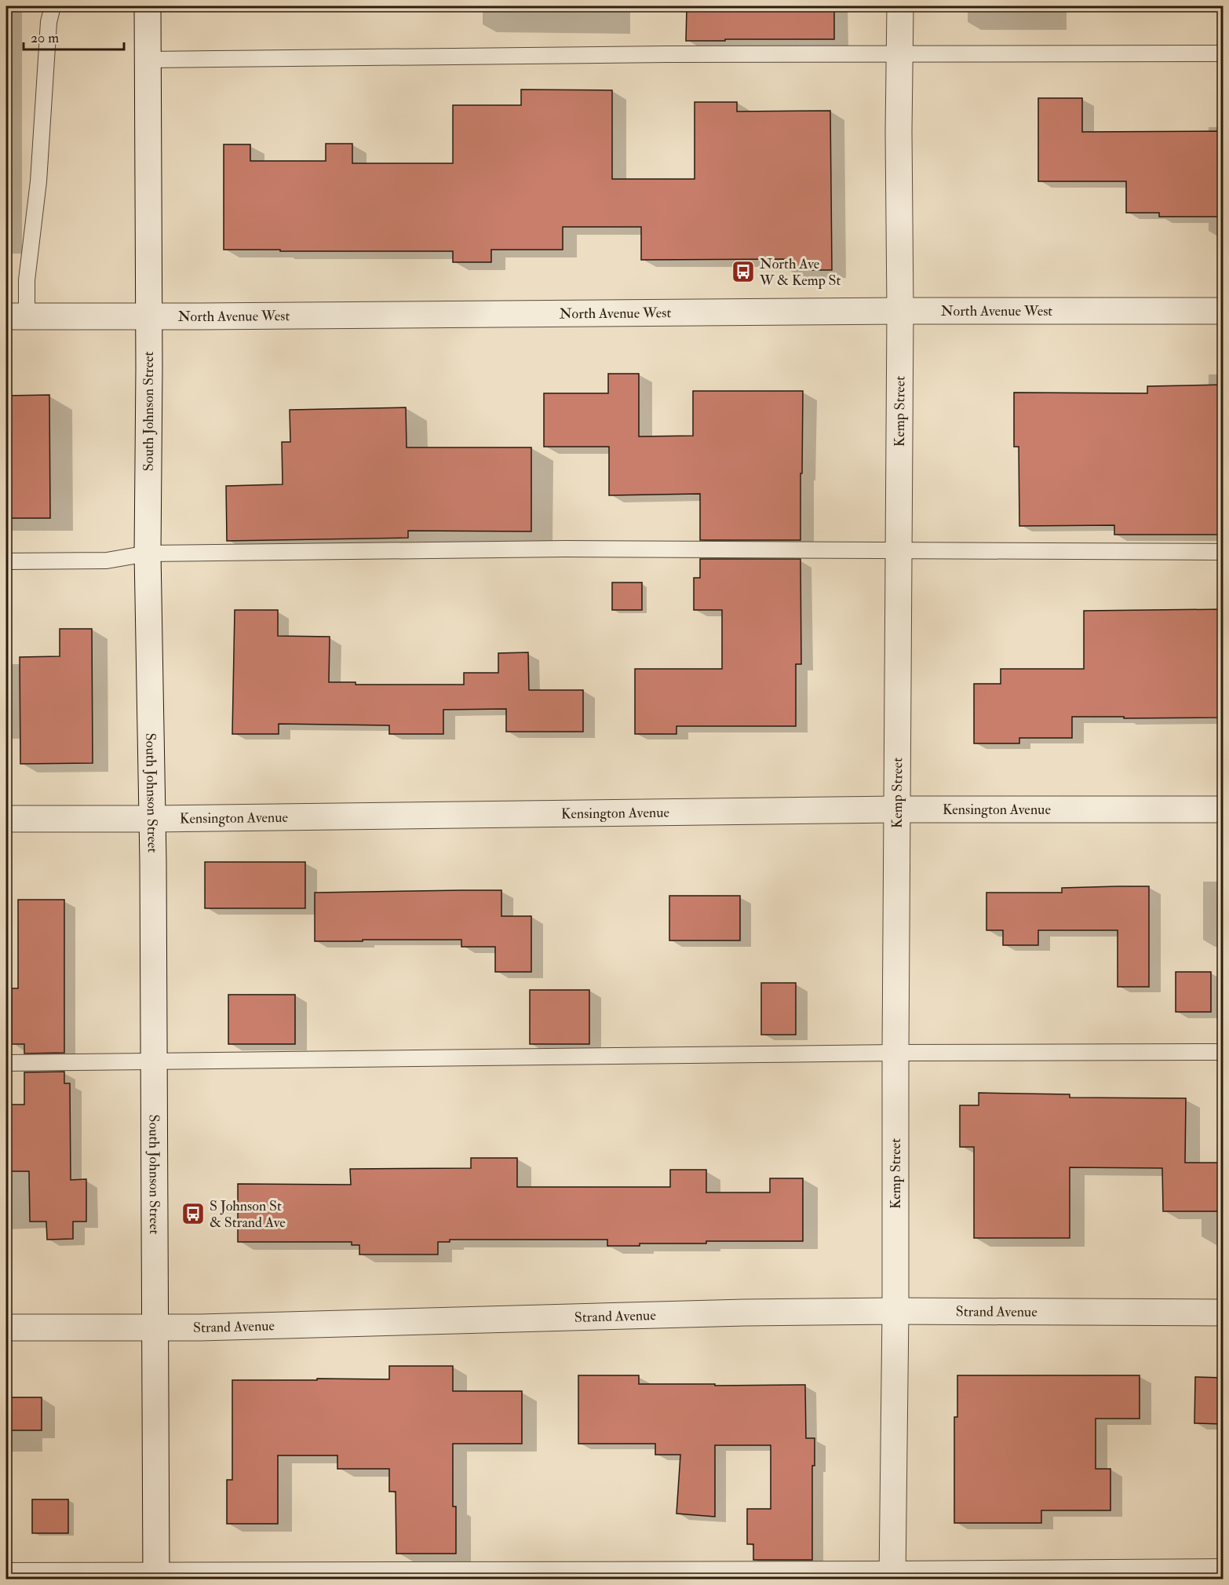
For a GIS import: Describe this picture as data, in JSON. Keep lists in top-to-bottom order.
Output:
{
  "streets": {
    "street": [
      "North Avenue West",
      "South Johnson Street",
      "Kemp Street",
      "Kensington Avenue",
      "Strand Avenue"
    ]
  },
  "crossings": [
    ["North Avenue West", "South Johnson Street"],
    ["North Avenue West", "Kemp Street"],
    ["South Johnson Street", "Kensington Avenue"],
    ["South Johnson Street", "Strand Avenue"],
    ["Kemp Street", "Kensington Avenue"],
    ["Kemp Street", "Strand Avenue"]
  ],
  "places": {
    "bus stop": ["North Ave W & Kemp St", "S Johnson St & Strand Ave"]
  },
  "scale_bar": "20 m"
}
